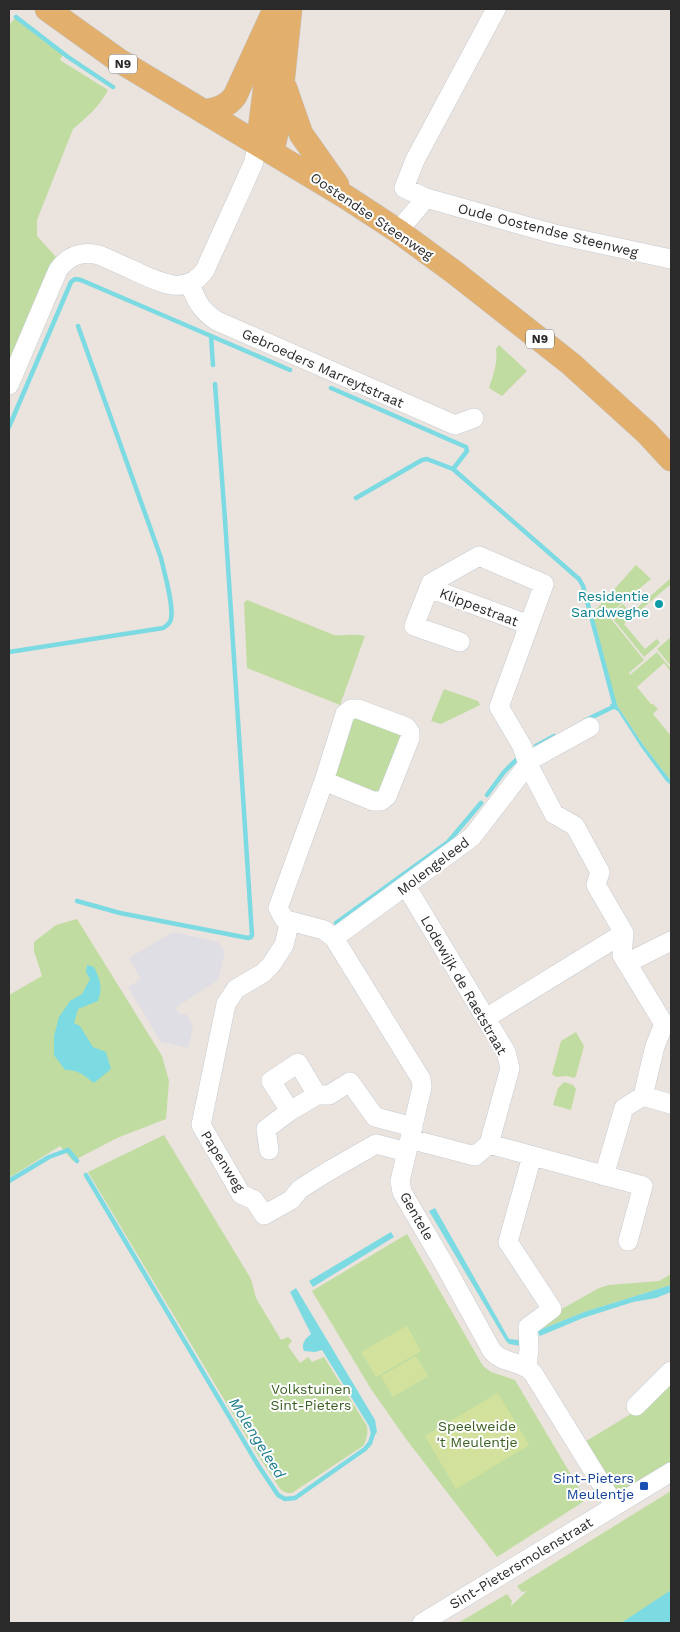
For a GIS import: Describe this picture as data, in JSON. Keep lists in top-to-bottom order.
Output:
{
  "streets": {
    "main road": ["N9", "Oostendse Steenweg"],
    "street": [
      "Oude Oostendse Steenweg",
      "Gebroeders Marreytstraat",
      "Klippestraat",
      "Molengeleed",
      "Lodewijk de Raetstraat",
      "Papenweg",
      "Gentele",
      "Sint-Pietersmolenstraat"
    ]
  },
  "crossings": [
    ["Klippestraat", "Molengeleed"],
    ["Molengeleed", "Lodewijk de Raetstraat"],
    ["Molengeleed", "Gentele"],
    ["Papenweg", "Gentele"]
  ],
  "water": ["Molengeleed"],
  "parks": ["Volkstuinen Sint-Pieters", "Speelweide 't Meulentje"],
  "places": {
    "other": ["Residentie Sandweghe"],
    "transit": ["Sint-Pieters Meulentje"]
  }
}
